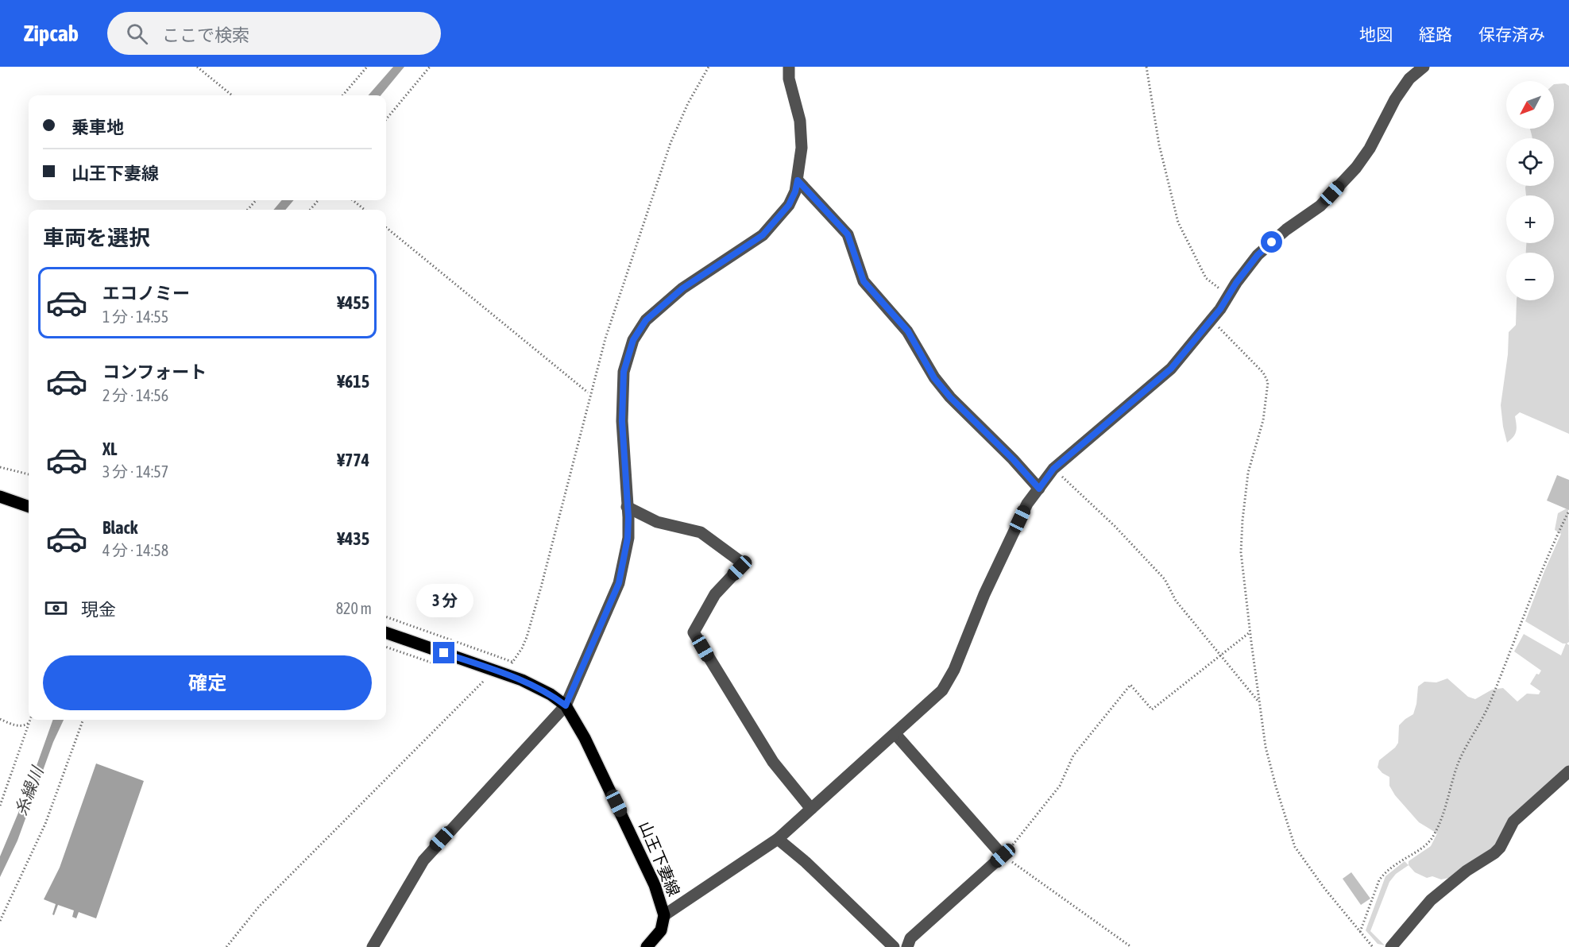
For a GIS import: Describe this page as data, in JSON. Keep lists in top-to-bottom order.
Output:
{
  "streets": {
    "main road": ["山王下妻線"]
  },
  "water": ["糸繰川"],
  "north": "bottom left",
  "page": {
    "header": "Zipcab",
    "search": "ここで検索",
    "nav": ["地図", "経路", "保存済み"],
    "map_buttons": ["+", "−"],
    "banner": ["乗車地", "山王下妻線"],
    "heading": "車両を選択",
    "list": [
      {
        "name": "エコノミー",
        "note": "1 分 · 14:55",
        "value": "¥455"
      },
      {
        "name": "コンフォート",
        "note": "2 分 · 14:56",
        "value": "¥615"
      },
      {
        "name": "XL",
        "note": "3 分 · 14:57",
        "value": "¥774"
      },
      {
        "name": "Black",
        "note": "4 分 · 14:58",
        "value": "¥435"
      }
    ],
    "pay": ["現金", "820 m"],
    "bubble": "3 分",
    "buttons": "確定"
  }
}
